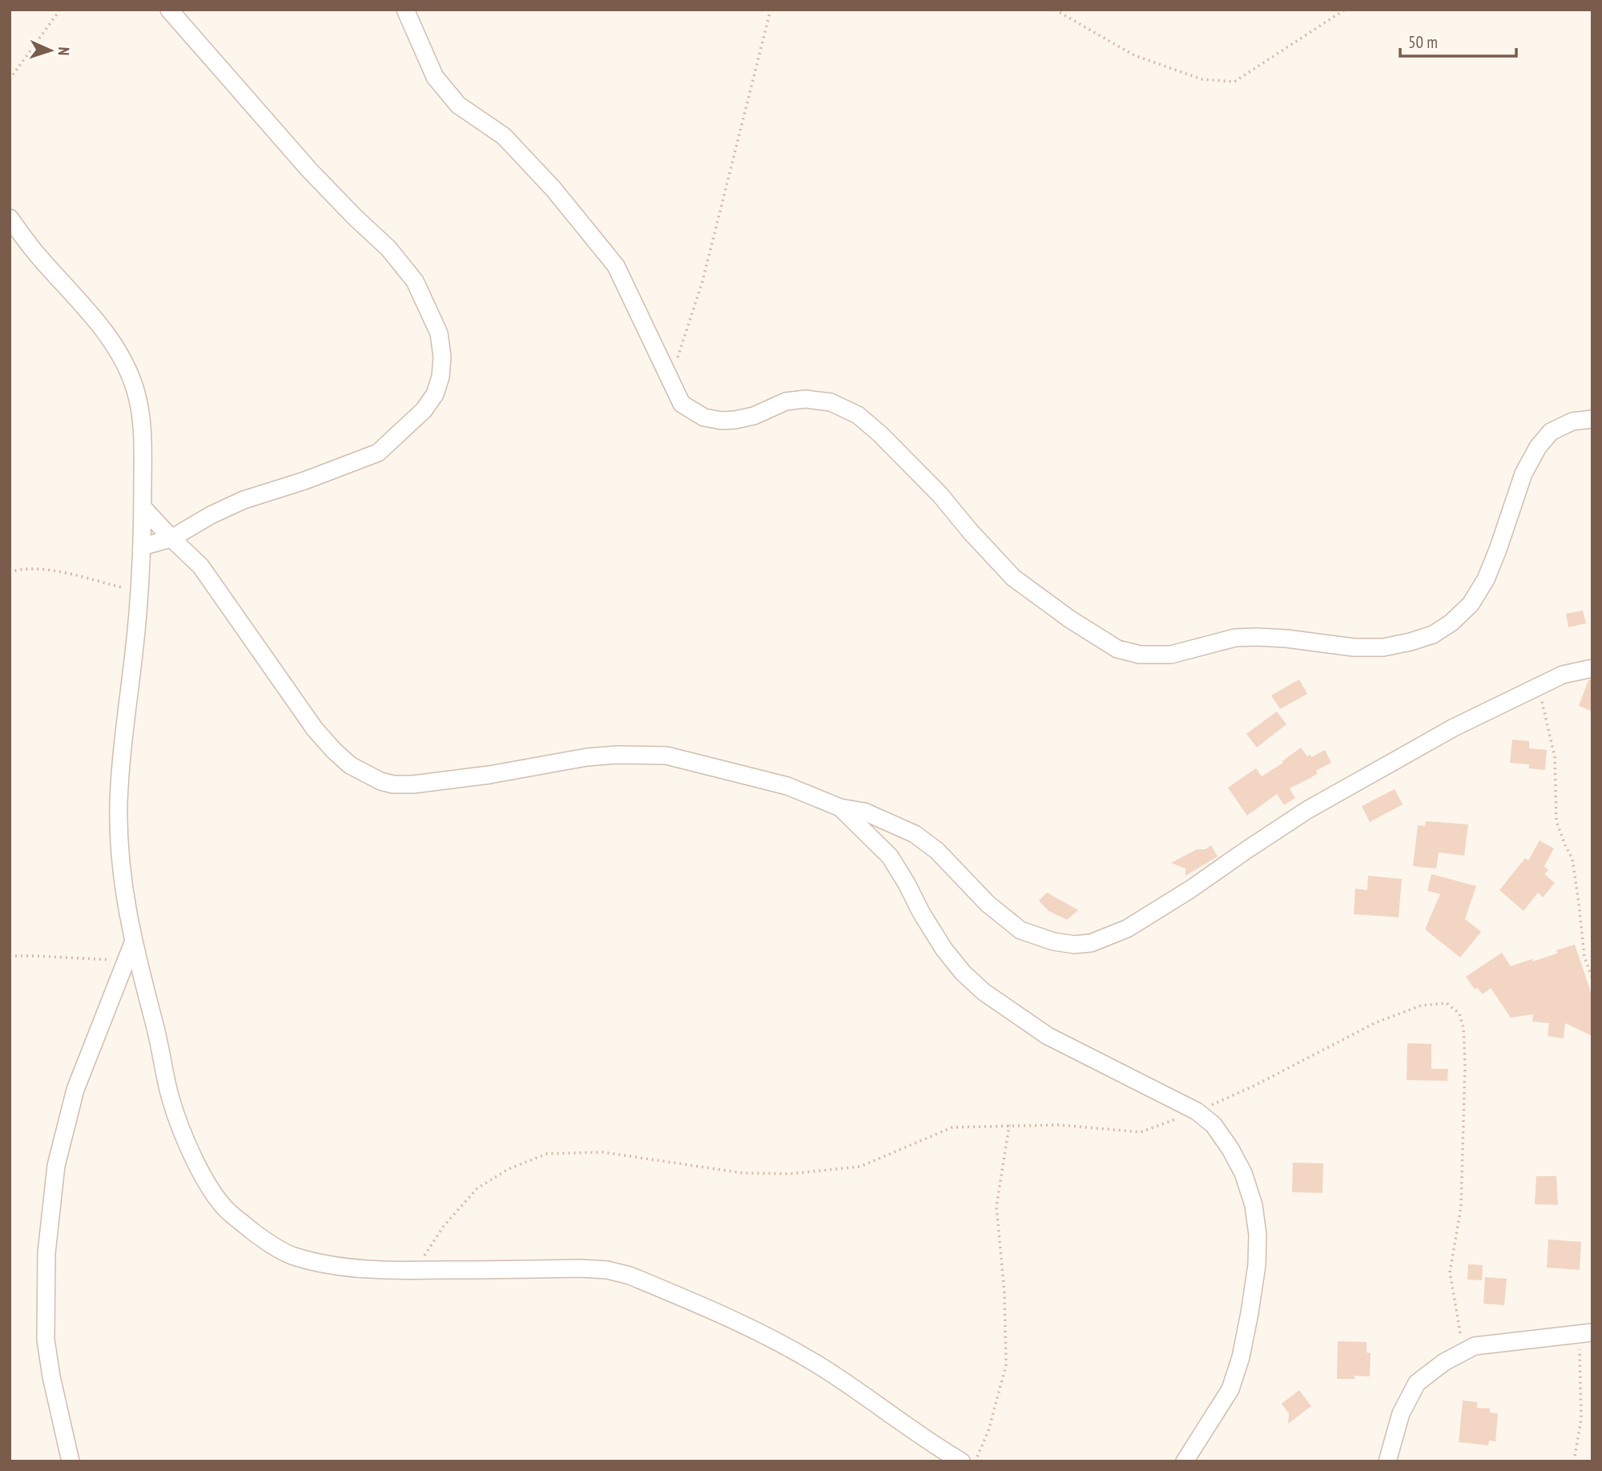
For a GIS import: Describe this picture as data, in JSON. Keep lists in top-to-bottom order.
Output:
{
  "scale_bar": "50 m",
  "north": "right"
}
